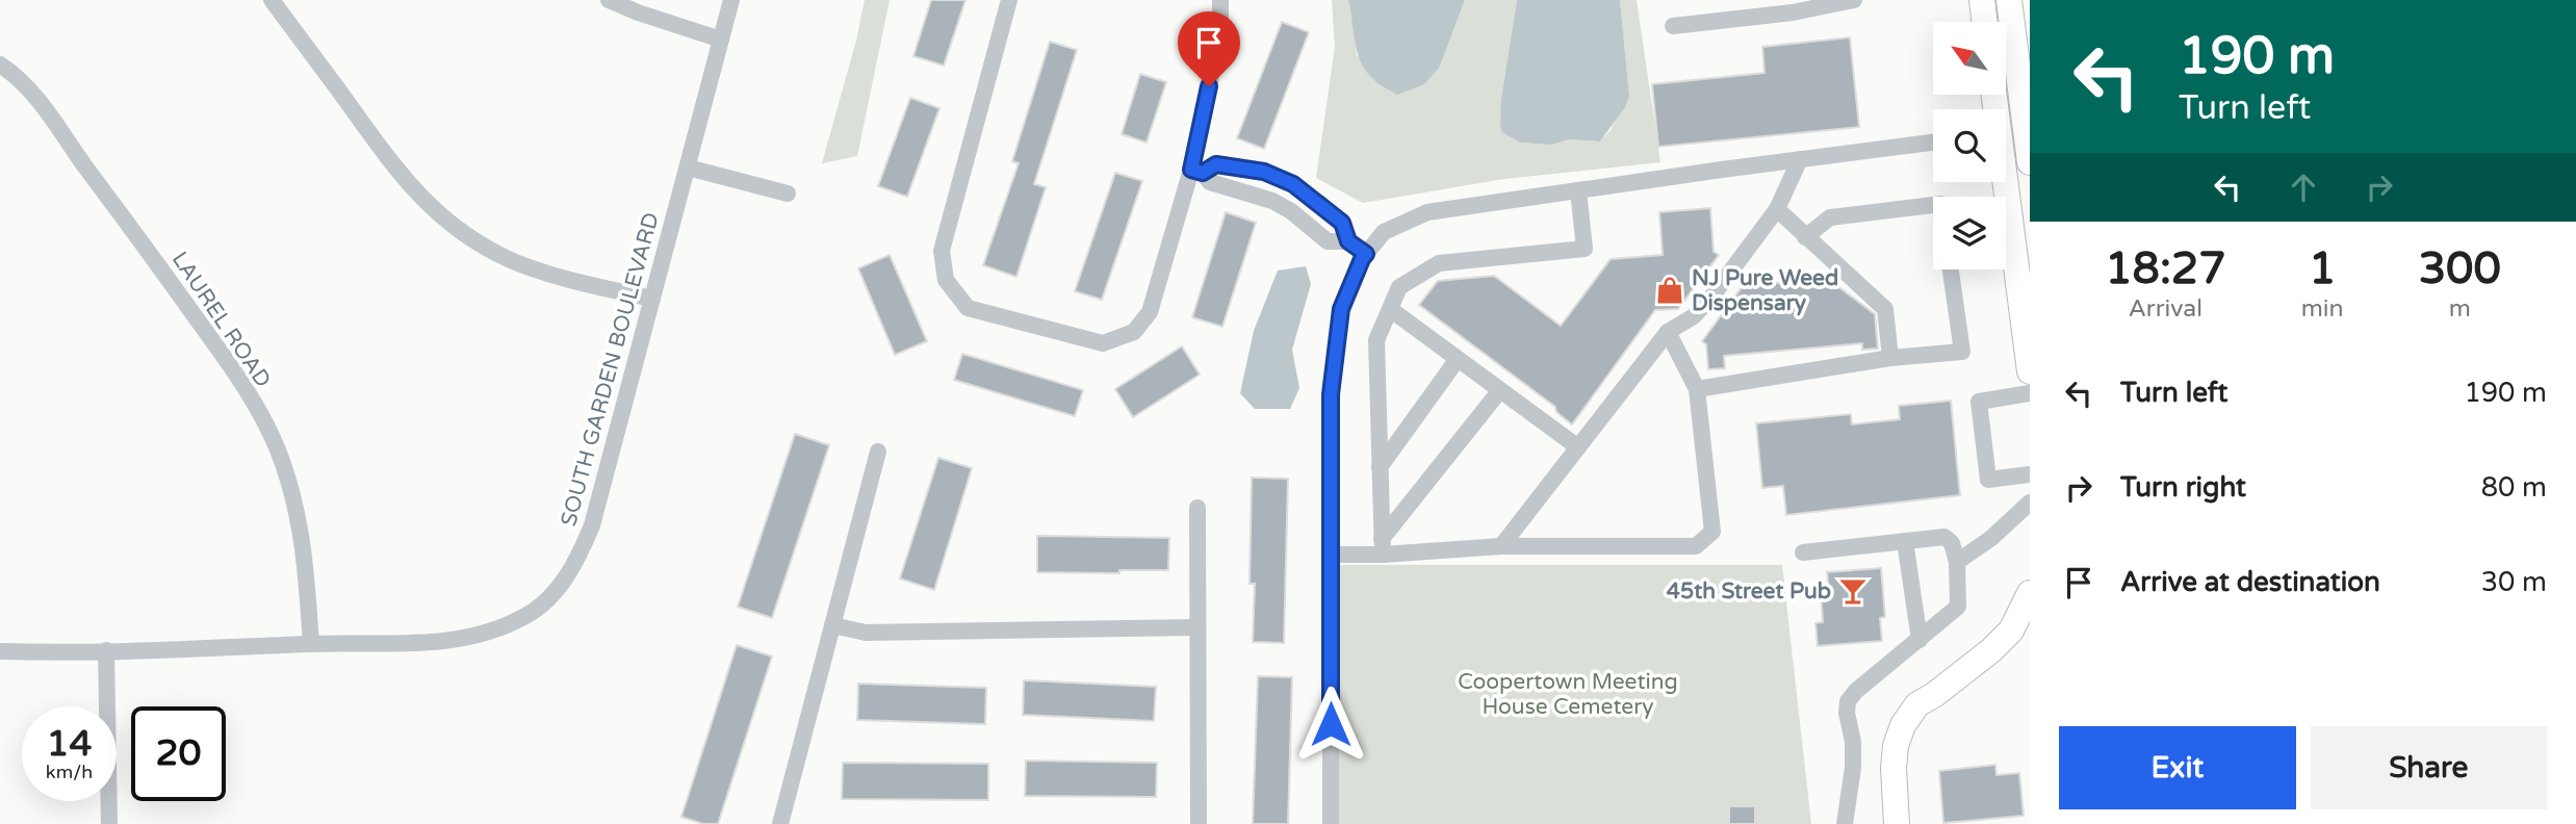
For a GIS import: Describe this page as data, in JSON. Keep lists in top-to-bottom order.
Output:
{
  "streets": {
    "street": ["LAUREL ROAD", "SOUTH GARDEN BOULEVARD"]
  },
  "crossings": [
    ["LAUREL ROAD", "SOUTH GARDEN BOULEVARD"]
  ],
  "parks": ["Coopertown Meeting House Cemetery"],
  "places": {
    "shop": ["NJ Pure Weed Dispensary"],
    "bar": ["45th Street Pub"]
  },
  "north": "top left",
  "page": {
    "turn": ["190 m", "Turn left"],
    "eta": [
      "18:27",
      "Arrival",
      "1",
      "min",
      "300",
      "m"
    ],
    "list": [
      {
        "name": "Turn left",
        "value": "190 m"
      },
      {
        "name": "Turn right",
        "value": "80 m"
      },
      {
        "name": "Arrive at destination",
        "value": "30 m"
      }
    ],
    "speed": "14 km/h",
    "limit": "20",
    "buttons": ["Exit", "Share"]
  }
}
